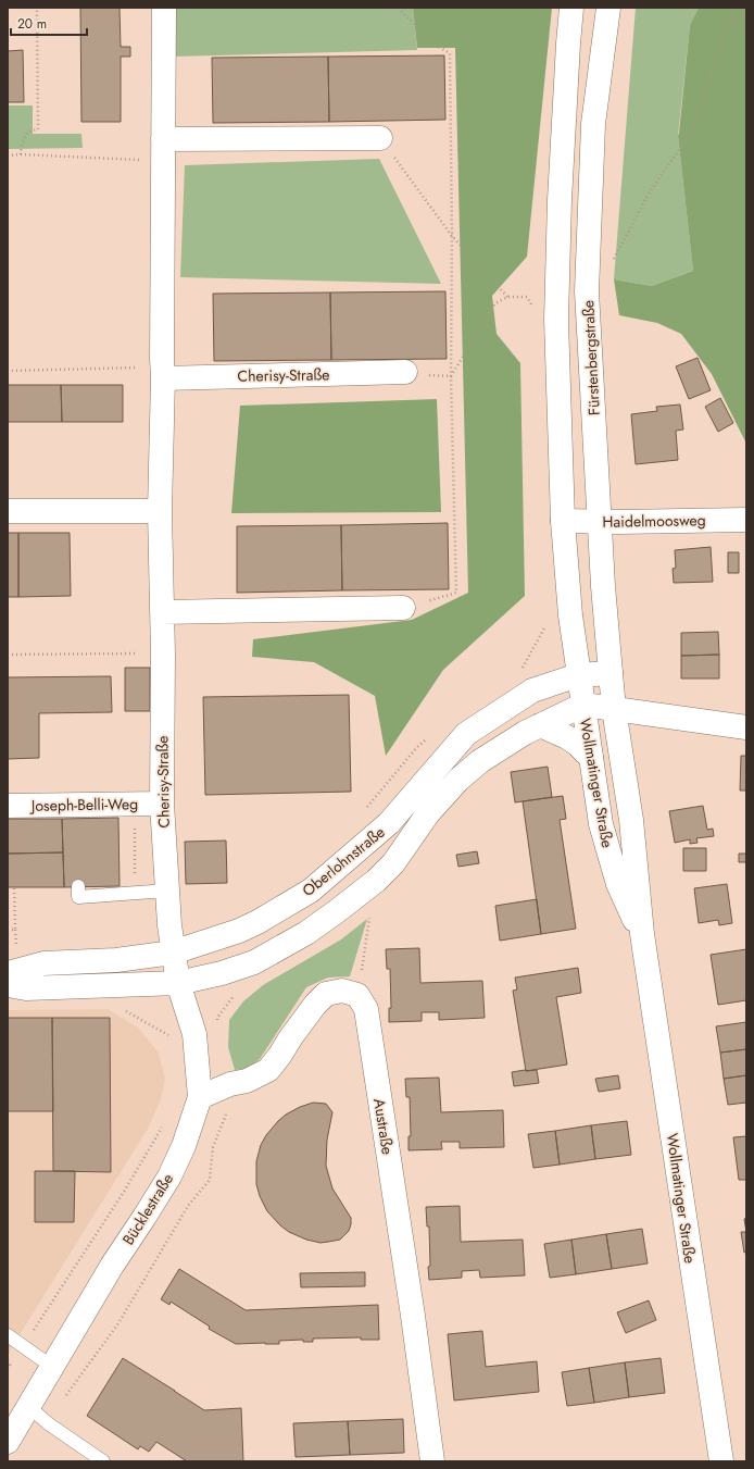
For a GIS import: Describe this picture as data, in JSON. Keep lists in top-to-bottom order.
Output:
{
  "streets": {
    "street": [
      "Fürstenbergstraße",
      "Cherisy-Straße",
      "Haidelmoosweg",
      "Wollmatinger Straße",
      "Joseph-Belli-Weg",
      "Oberlohnstraße",
      "Austraße",
      "Bücklestraße"
    ]
  },
  "crossings": [
    ["Fürstenbergstraße", "Haidelmoosweg"],
    ["Fürstenbergstraße", "Wollmatinger Straße"],
    ["Fürstenbergstraße", "Oberlohnstraße"],
    ["Cherisy-Straße", "Joseph-Belli-Weg"],
    ["Cherisy-Straße", "Oberlohnstraße"],
    ["Cherisy-Straße", "Bücklestraße"],
    ["Wollmatinger Straße", "Oberlohnstraße"],
    ["Oberlohnstraße", "Bücklestraße"]
  ],
  "scale_bar": "20 m"
}
